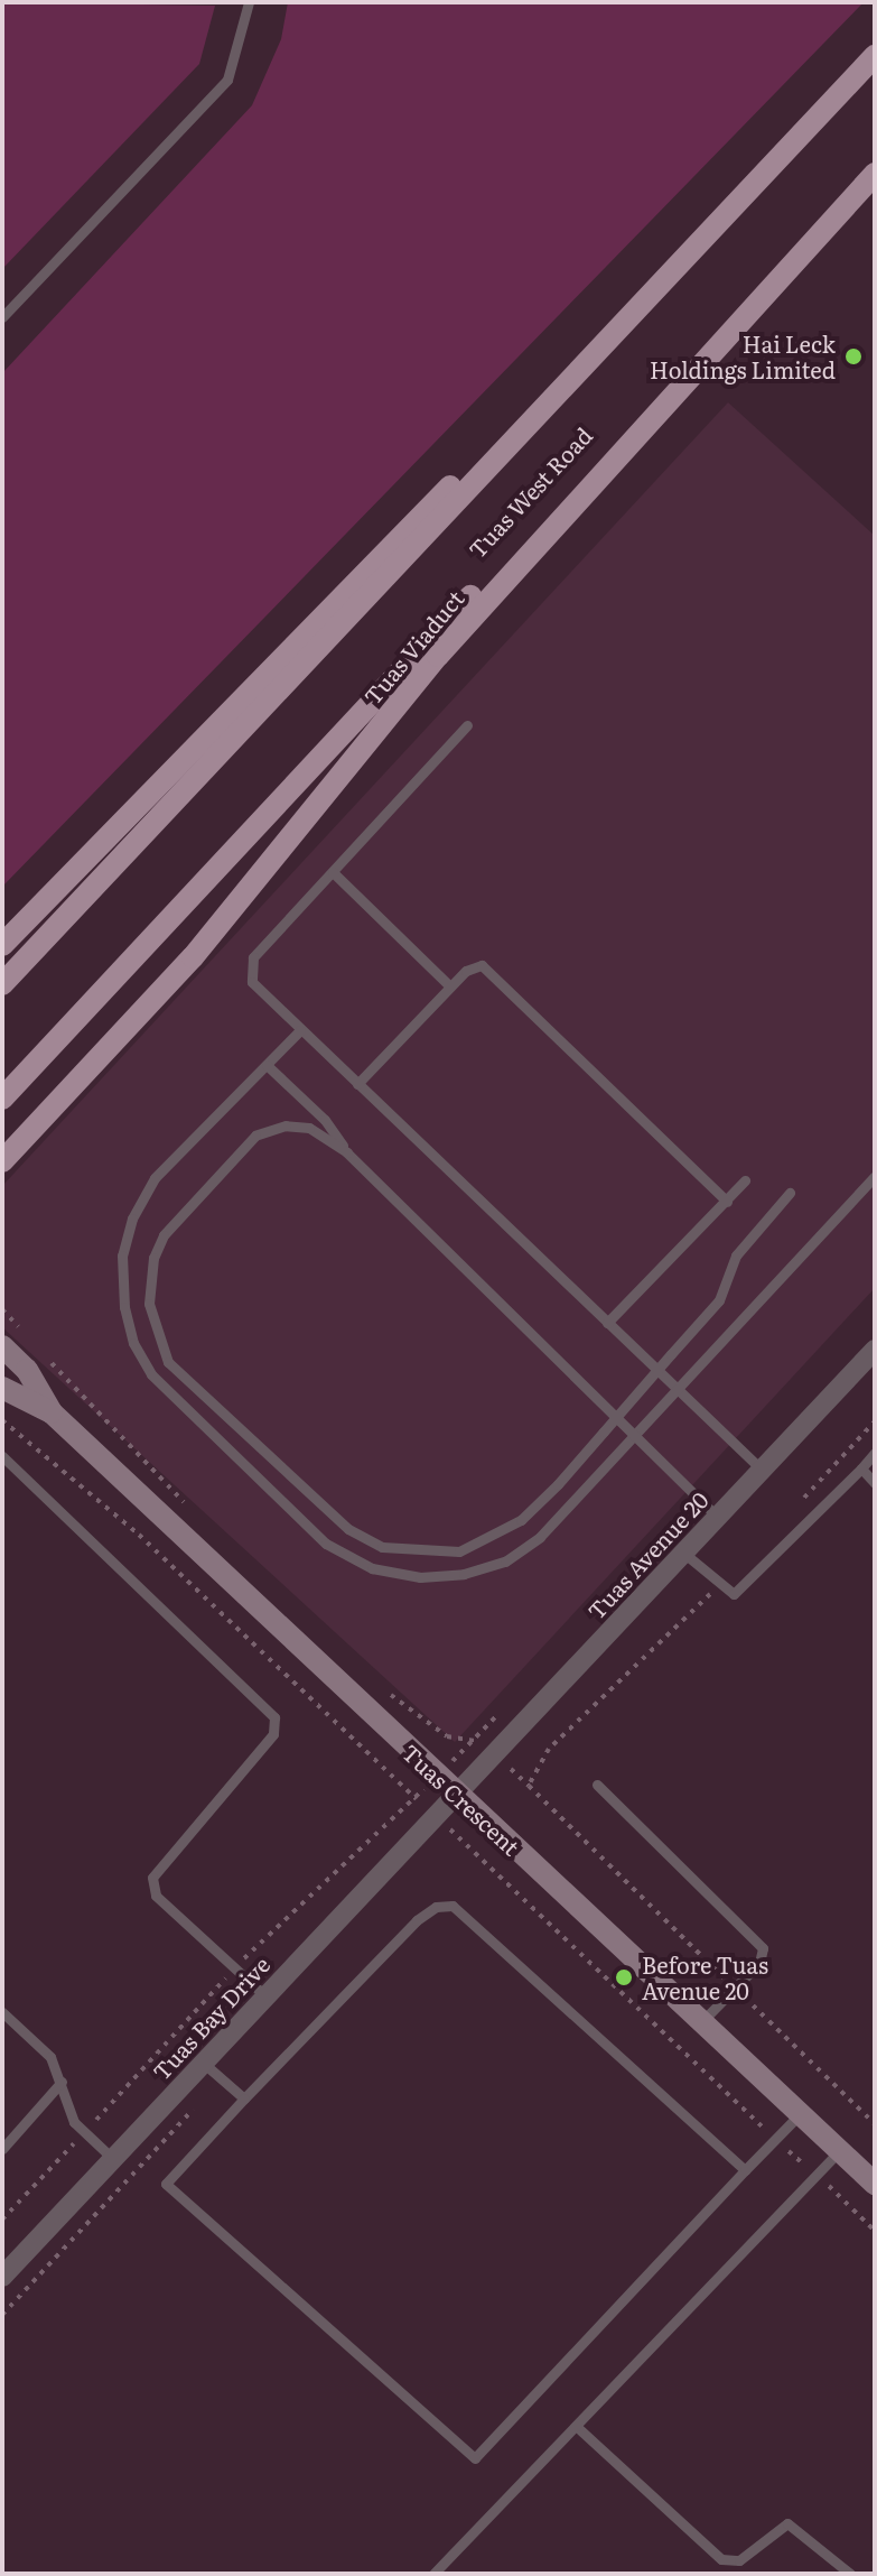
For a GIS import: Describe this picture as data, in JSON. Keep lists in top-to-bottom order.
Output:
{
  "streets": {
    "main road": ["Tuas West Road", "Tuas Viaduct"],
    "street": ["Tuas Avenue 20", "Tuas Crescent", "Tuas Bay Drive"]
  },
  "crossings": [
    ["Tuas Avenue 20", "Tuas Crescent"],
    ["Tuas Avenue 20", "Tuas Bay Drive"],
    ["Tuas Crescent", "Tuas Bay Drive"]
  ],
  "places": ["Hai Leck Holdings Limited", "Before Tuas Avenue 20"]
}
